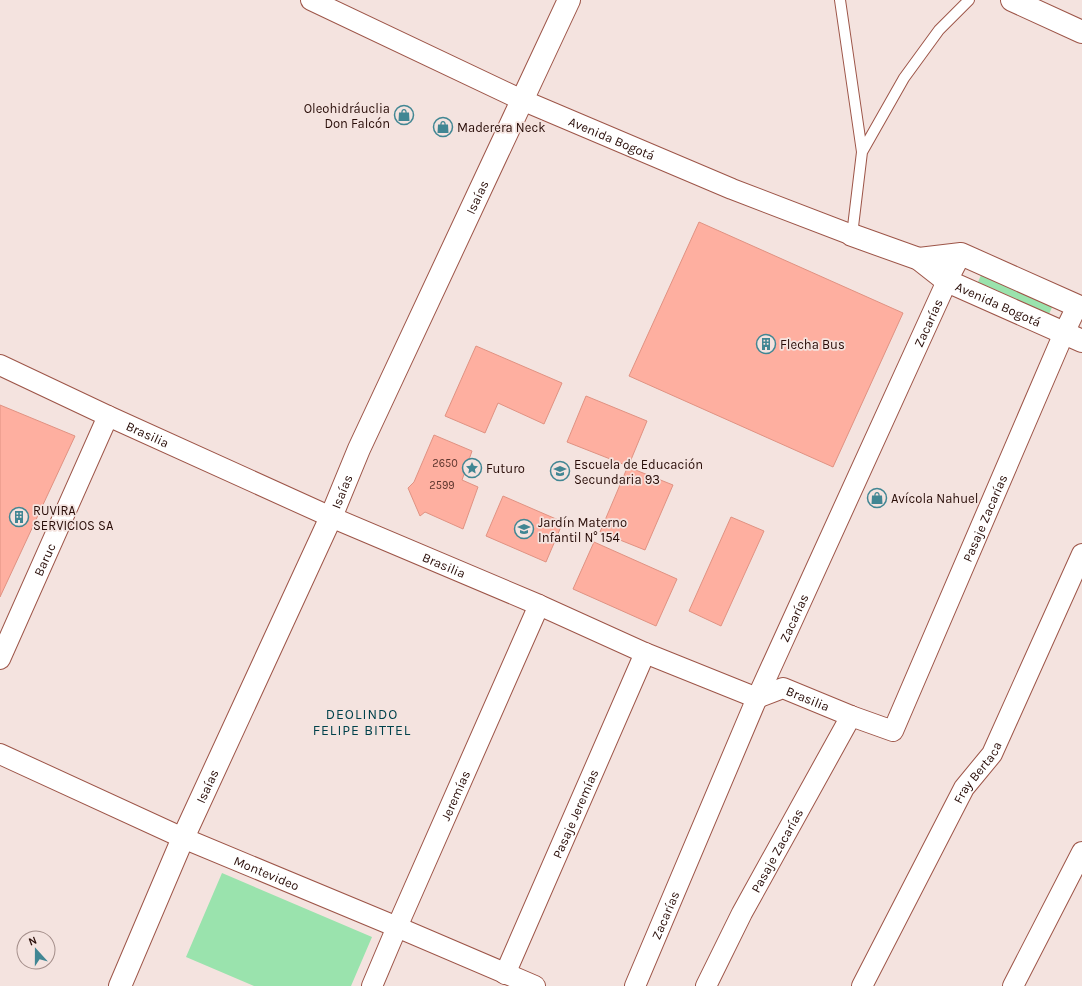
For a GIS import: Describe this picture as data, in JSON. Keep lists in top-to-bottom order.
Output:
{
  "streets": {
    "street": [
      "Avenida Bogotá",
      "Isaías",
      "Zacarías",
      "Brasilia",
      "Pasaje Zacarías",
      "Baruc",
      "Fray Bertaca",
      "Jeremías",
      "Pasaje Jeremías",
      "Montevideo"
    ]
  },
  "crossings": [
    ["Avenida Bogotá", "Isaías"],
    ["Avenida Bogotá", "Zacarías"],
    ["Avenida Bogotá", "Pasaje Zacarías"],
    ["Isaías", "Brasilia"],
    ["Isaías", "Montevideo"],
    ["Zacarías", "Brasilia"],
    ["Brasilia", "Pasaje Zacarías"],
    ["Brasilia", "Baruc"],
    ["Brasilia", "Jeremías"],
    ["Brasilia", "Pasaje Jeremías"],
    ["Jeremías", "Montevideo"],
    ["Pasaje Jeremías", "Montevideo"]
  ],
  "districts": ["DEOLINDO FELIPE BITTEL"],
  "places": {
    "shop": ["Oleohidráuclia Don Falcón", "Maderera Neck", "Avícola Nahuel"],
    "building": ["Flecha Bus", "RUVIRA SERVICIOS SA"],
    "place": ["Futuro"],
    "school or university": ["Escuela de Educación Secundaria 93", "Jardín Materno Infantil N° 154"]
  },
  "house_numbers": ["2650", "2599"],
  "north": "top"
}
